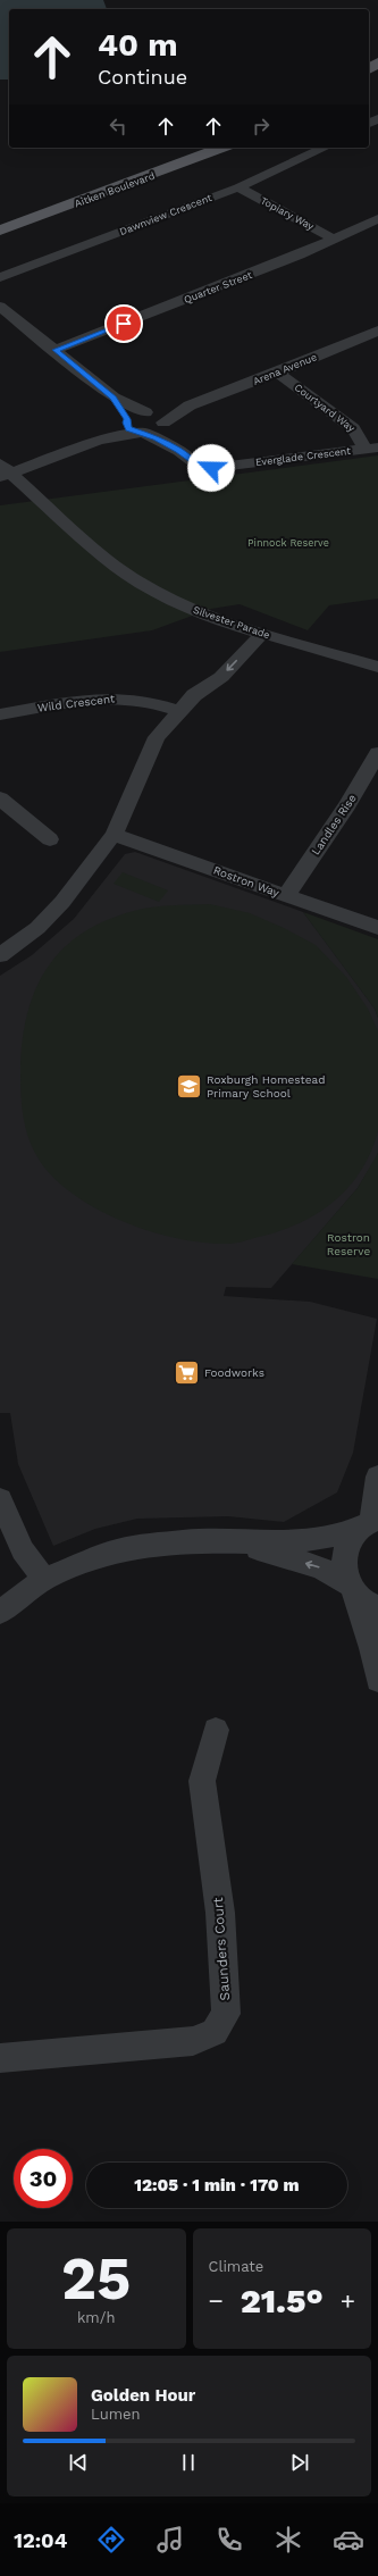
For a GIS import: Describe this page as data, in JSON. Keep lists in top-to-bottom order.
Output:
{
  "streets": {
    "main road": ["Aitken Boulevard"],
    "street": [
      "Topiary Way",
      "Dawnview Crescent",
      "Quarter Street",
      "Arena Avenue",
      "Courtyard Way",
      "Everglade Crescent",
      "Silvester Parade",
      "Wild Crescent",
      "Landles Rise",
      "Rostron Way",
      "Saunders Court"
    ]
  },
  "crossings": [
    ["Topiary Way", "Dawnview Crescent"],
    ["Topiary Way", "Quarter Street"],
    ["Arena Avenue", "Courtyard Way"],
    ["Arena Avenue", "Everglade Crescent"],
    ["Courtyard Way", "Everglade Crescent"],
    ["Landles Rise", "Rostron Way"]
  ],
  "parks": ["Pinnock Reserve", "Rostron Reserve"],
  "places": {
    "school or university": ["Roxburgh Homestead Primary School"],
    "supermarket": ["Foodworks"]
  },
  "page": {
    "turn": ["40 m", "Continue"],
    "limit": "30",
    "trip": "12:05 · 1 min · 170 m",
    "tile": [
      ["25", "km/h"],
      "Climate"
    ],
    "heat": ["−", "21.5°", "+"],
    "song": ["Golden Hour", "Lumen"],
    "tabs": "12:04"
  }
}
